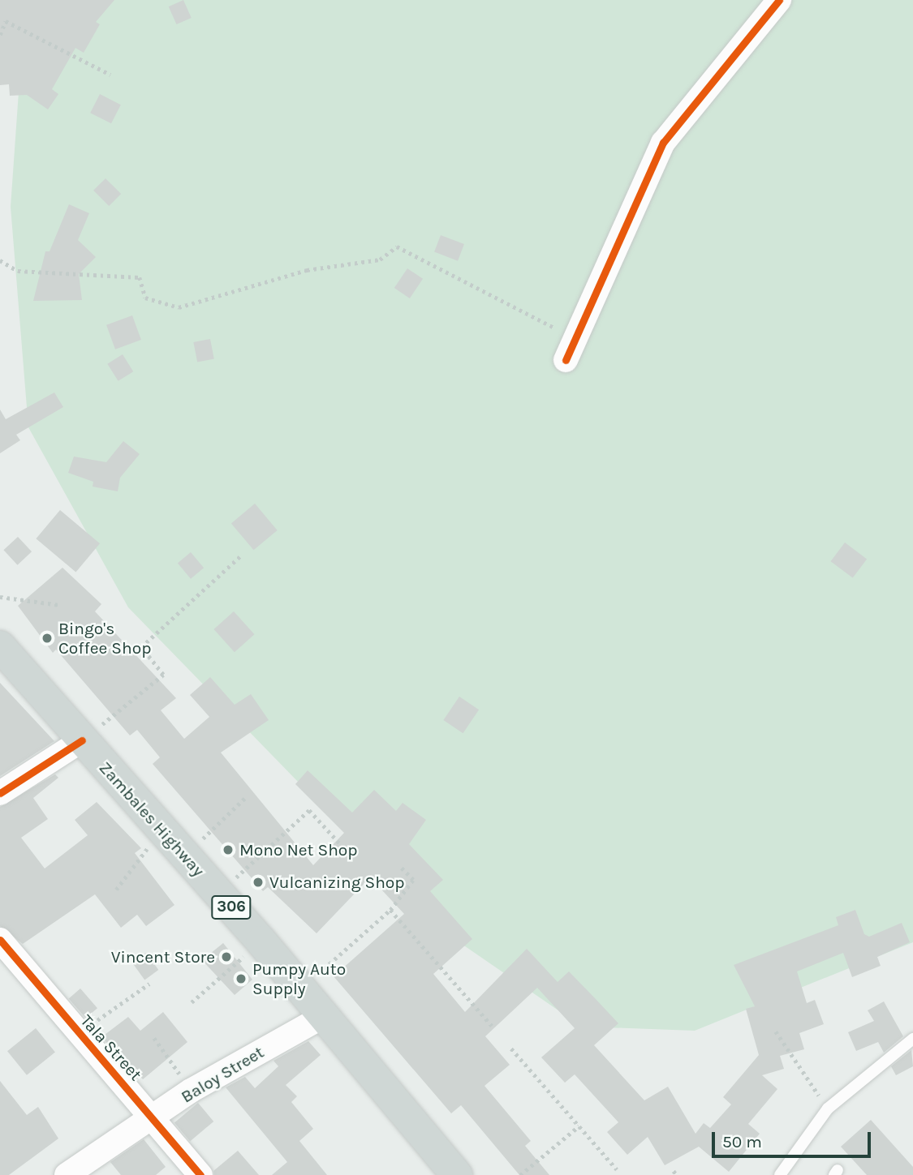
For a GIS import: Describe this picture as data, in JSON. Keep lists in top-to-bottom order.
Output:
{
  "streets": {
    "main road": ["Zambales Highway", "306"],
    "street": ["Tala Street", "Baloy Street"]
  },
  "crossings": [
    ["Zambales Highway", "Baloy Street"],
    ["Tala Street", "Baloy Street"]
  ],
  "places": [
    "Bingo's Coffee Shop",
    "Mono Net Shop",
    "Vulcanizing Shop",
    "Vincent Store",
    "Pumpy Auto Supply"
  ],
  "scale_bar": "50 m"
}
